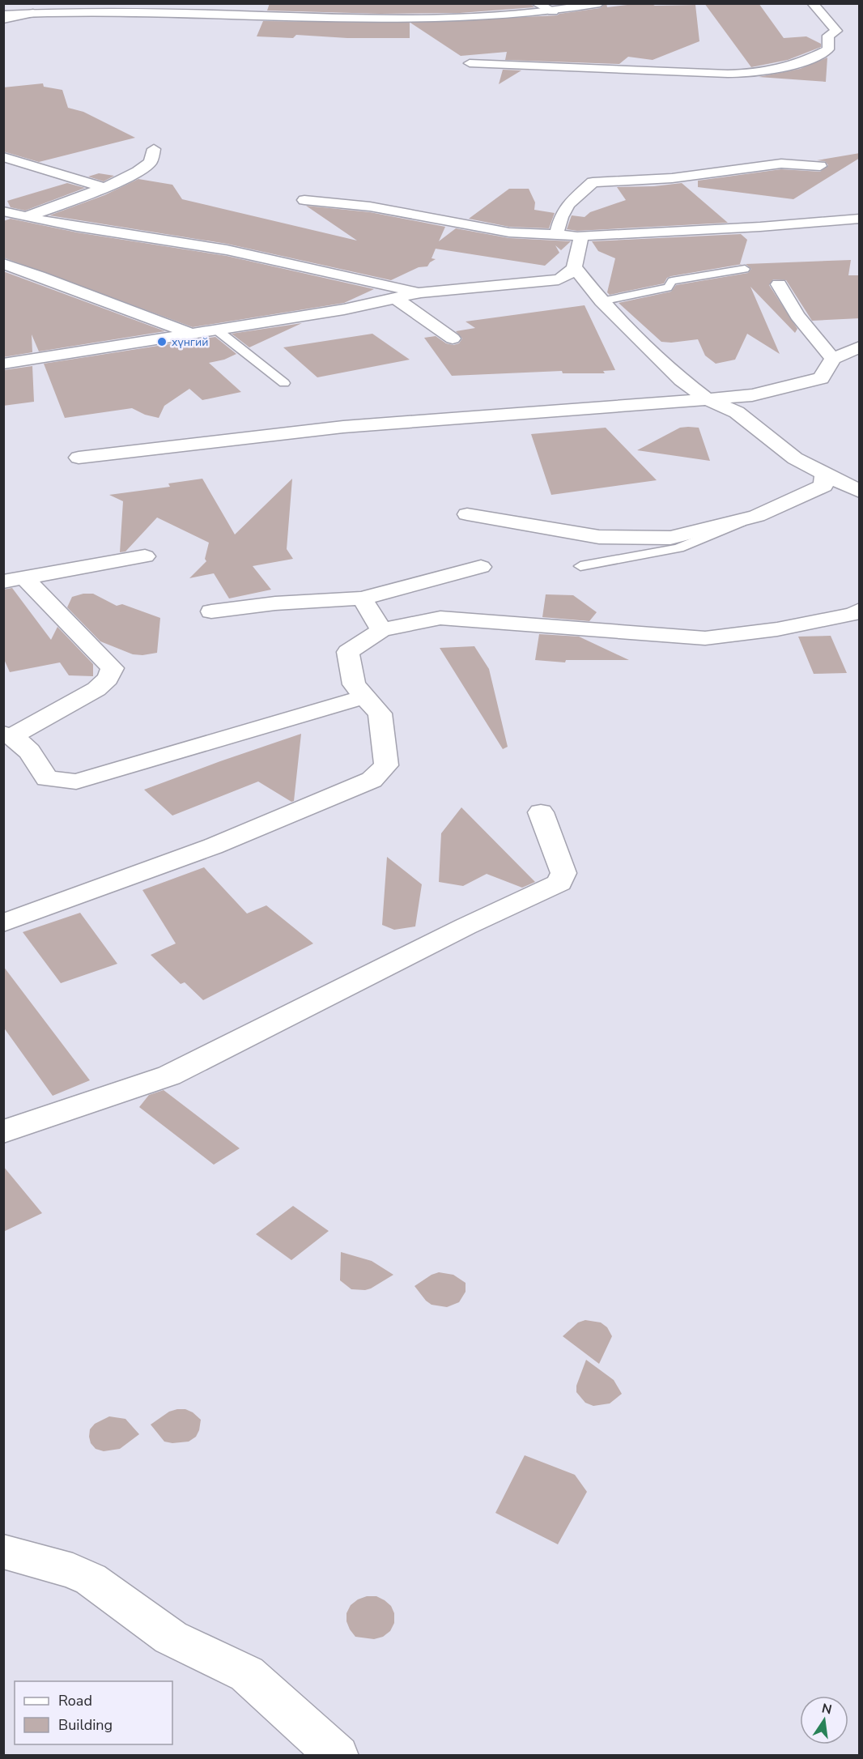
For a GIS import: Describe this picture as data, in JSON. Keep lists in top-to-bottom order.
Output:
{
  "places": ["хүнгий"],
  "legend": ["Road", "Building"],
  "north": "top"
}
